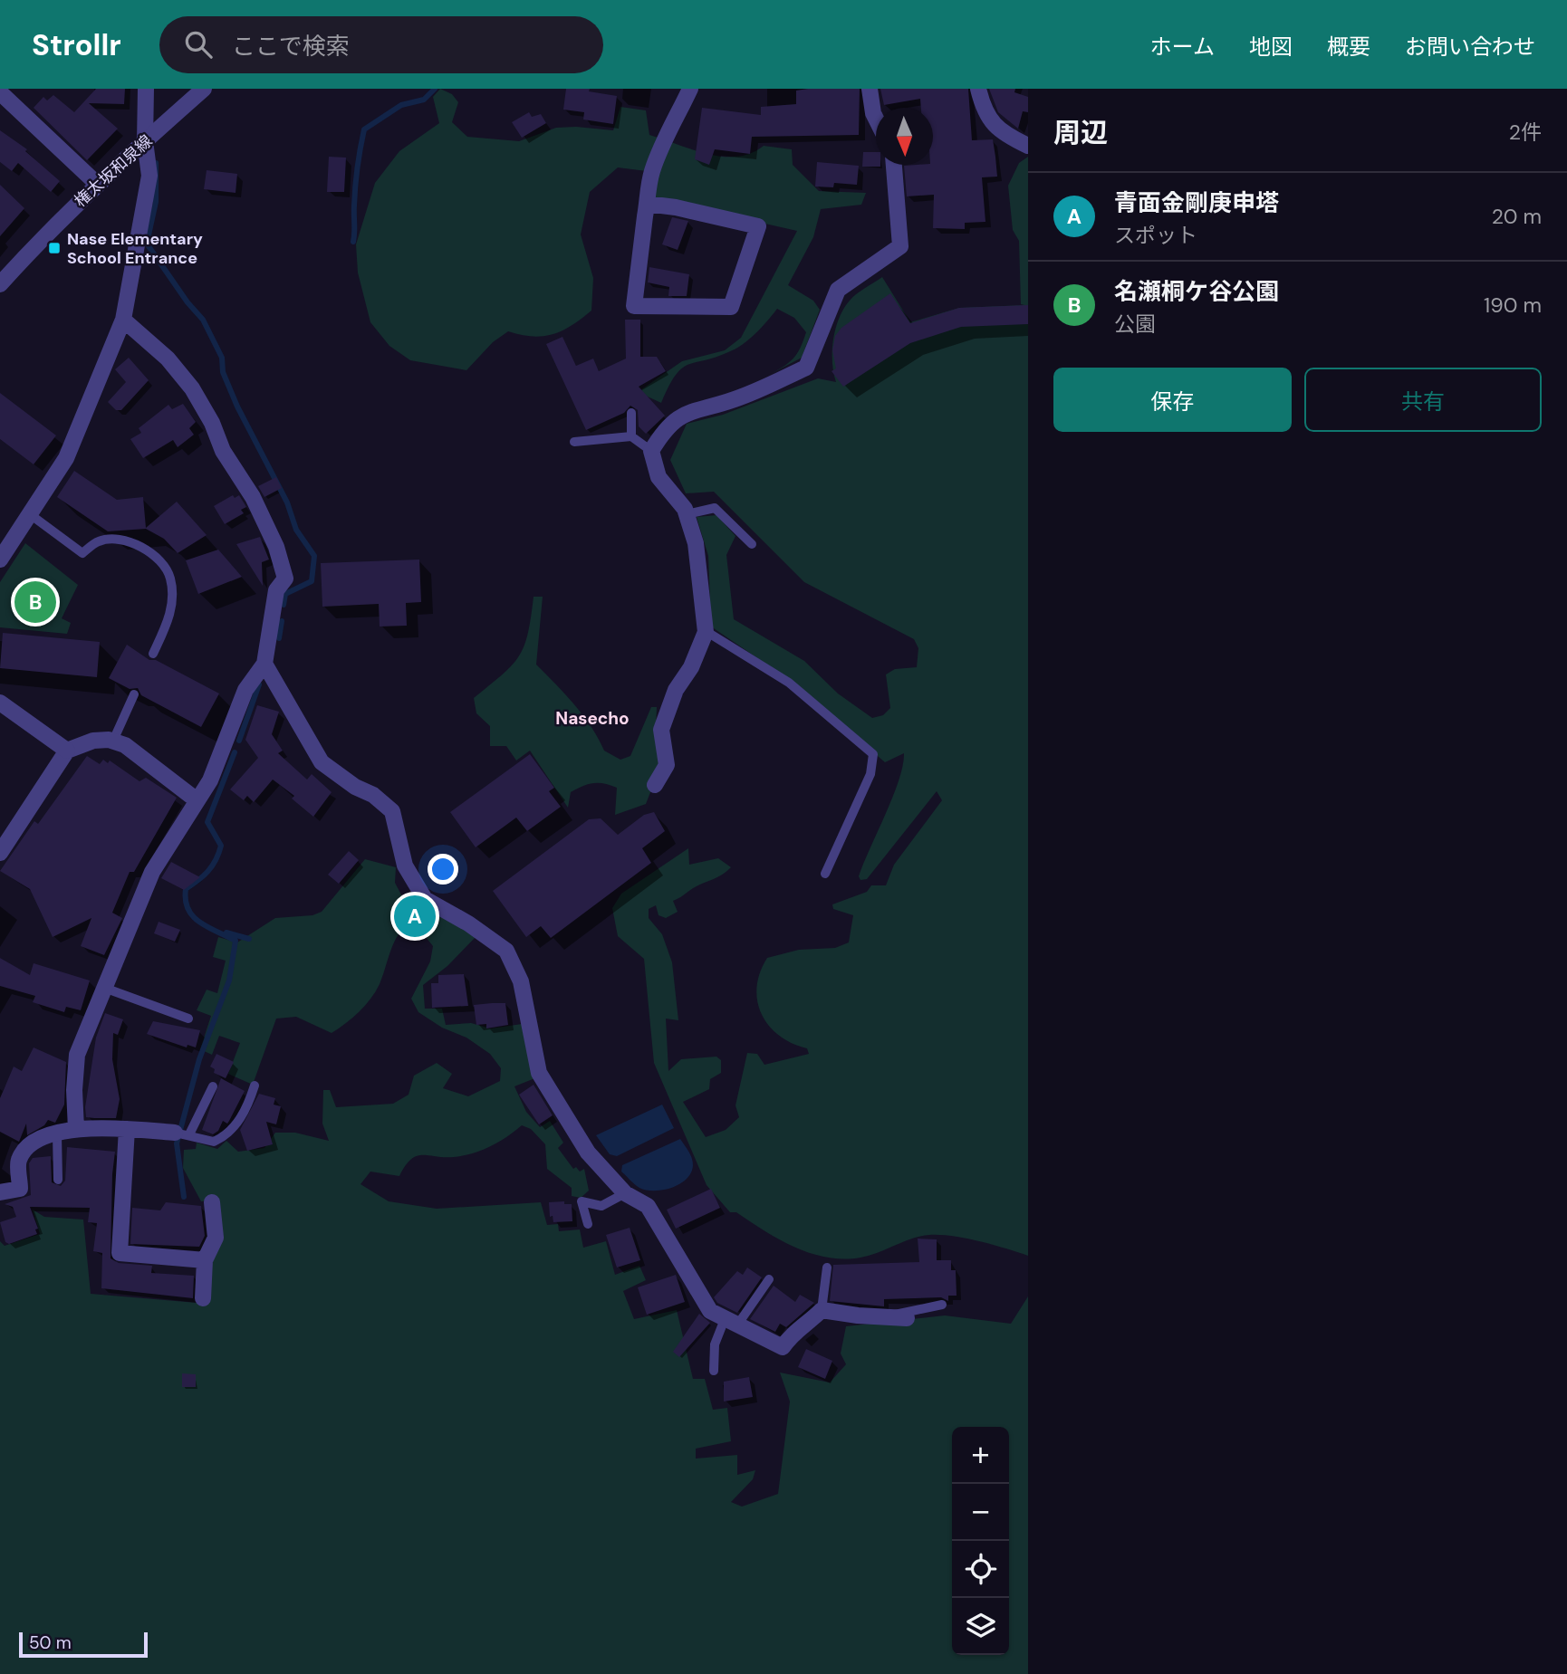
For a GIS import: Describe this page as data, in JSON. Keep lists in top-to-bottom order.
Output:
{
  "streets": {
    "street": ["権太坂和泉線"]
  },
  "districts": ["Nasecho"],
  "places": {
    "transit": ["Nase Elementary School Entrance"]
  },
  "scale_bar": "50 m",
  "north": "bottom",
  "page": {
    "header": "Strollr",
    "search": "ここで検索",
    "nav": [
      "ホーム",
      "地図",
      "概要",
      "お問い合わせ"
    ],
    "heading": ["周辺", "2件"],
    "list": [
      {
        "mark": "A",
        "name": "青面金剛庚申塔",
        "note": "スポット",
        "value": "20 m"
      },
      {
        "mark": "B",
        "name": "名瀬桐ケ谷公園",
        "note": "公園",
        "value": "190 m"
      }
    ],
    "buttons": ["保存", "共有"],
    "pins": ["B", "A"],
    "map_buttons": ["+", "−"],
    "scale": "50 m"
  }
}
